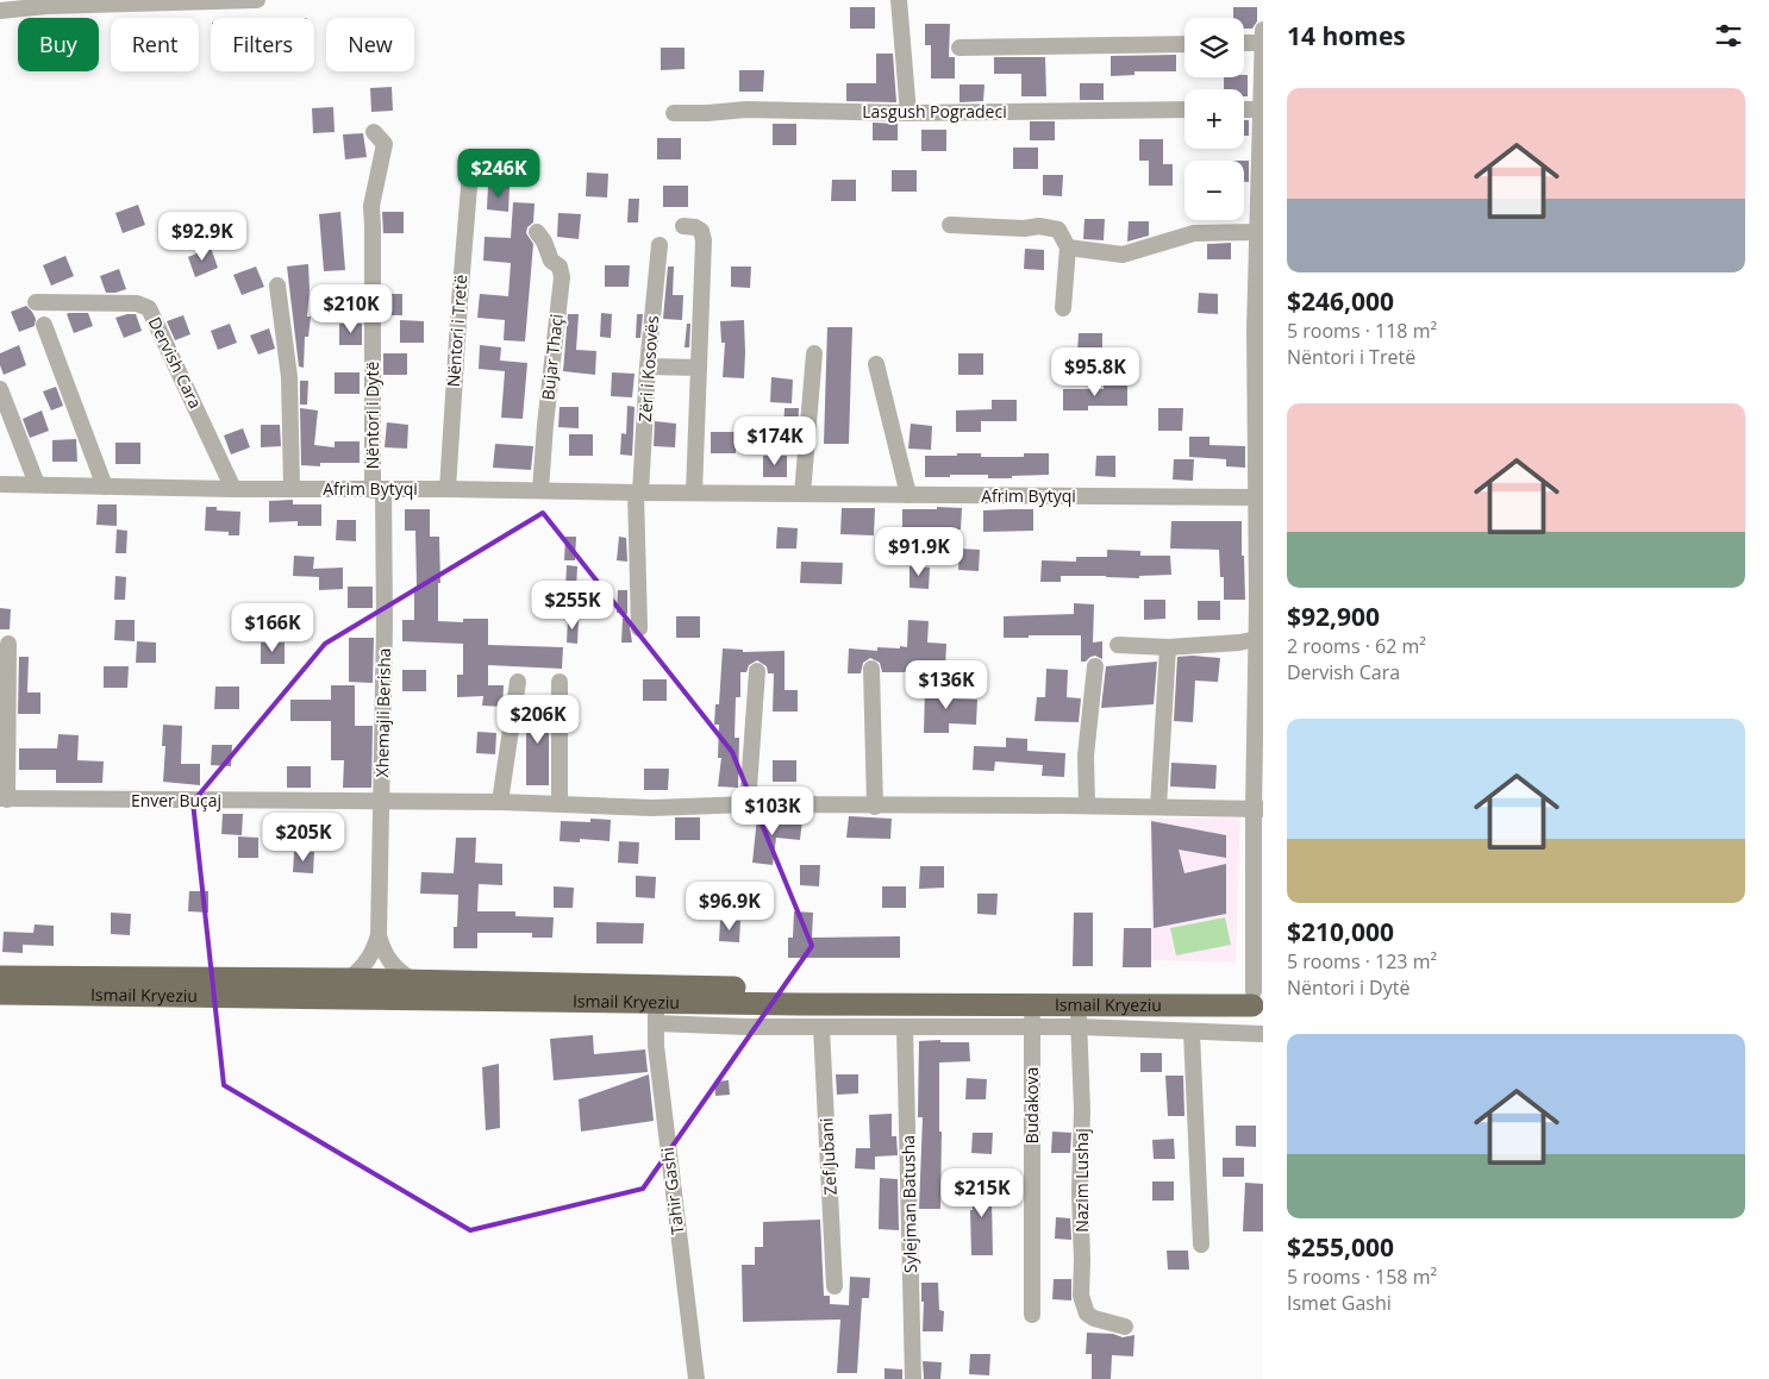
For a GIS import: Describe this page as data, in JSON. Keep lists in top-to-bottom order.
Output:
{
  "streets": {
    "main road": ["Ismail Kryeziu"],
    "street": [
      "Lasgush Pogradeci",
      "Nëntori i Tretë",
      "Bujar Thaçi",
      "Dervish Cara",
      "Zëri i Kosovës",
      "Nëntori i Dytë",
      "Afrim Bytyqi",
      "Xhemajli Berisha",
      "Enver Buçaj",
      "Budakova",
      "Zef Jubani",
      "Nazim Lushaj",
      "Tahir Gashi",
      "Sylejman Batusha"
    ]
  },
  "crossings": [
    ["Nëntori i Tretë", "Afrim Bytyqi"],
    ["Bujar Thaçi", "Afrim Bytyqi"],
    ["Dervish Cara", "Afrim Bytyqi"],
    ["Zëri i Kosovës", "Afrim Bytyqi"],
    ["Nëntori i Dytë", "Afrim Bytyqi"],
    ["Nëntori i Dytë", "Xhemajli Berisha"],
    ["Afrim Bytyqi", "Xhemajli Berisha"],
    ["Xhemajli Berisha", "Enver Buçaj"],
    ["Xhemajli Berisha", "Ismail Kryeziu"],
    ["Ismail Kryeziu", "Budakova"],
    ["Ismail Kryeziu", "Nazim Lushaj"],
    ["Ismail Kryeziu", "Tahir Gashi"]
  ],
  "page": {
    "heading": "14 homes",
    "map_buttons": ["+", "−"],
    "chip": [
      "Buy",
      "Rent",
      "Filters",
      "New"
    ],
    "list": [
      {
        "name": "$246,000",
        "note": "5 rooms · 118 m² · Nëntori i Tretë"
      },
      {
        "name": "$92,900",
        "note": "2 rooms · 62 m² · Dervish Cara"
      },
      {
        "name": "$210,000",
        "note": "5 rooms · 123 m² · Nëntori i Dytë"
      },
      {
        "name": "$255,000",
        "note": "5 rooms · 158 m² · Ismet Gashi"
      }
    ],
    "price": [
      "$246K",
      "$92.9K",
      "$210K",
      "$95.8K",
      "$174K",
      "$91.9K",
      "$255K",
      "$166K",
      "$136K",
      "$206K",
      "$103K",
      "$205K",
      "$96.9K",
      "$215K"
    ]
  }
}
